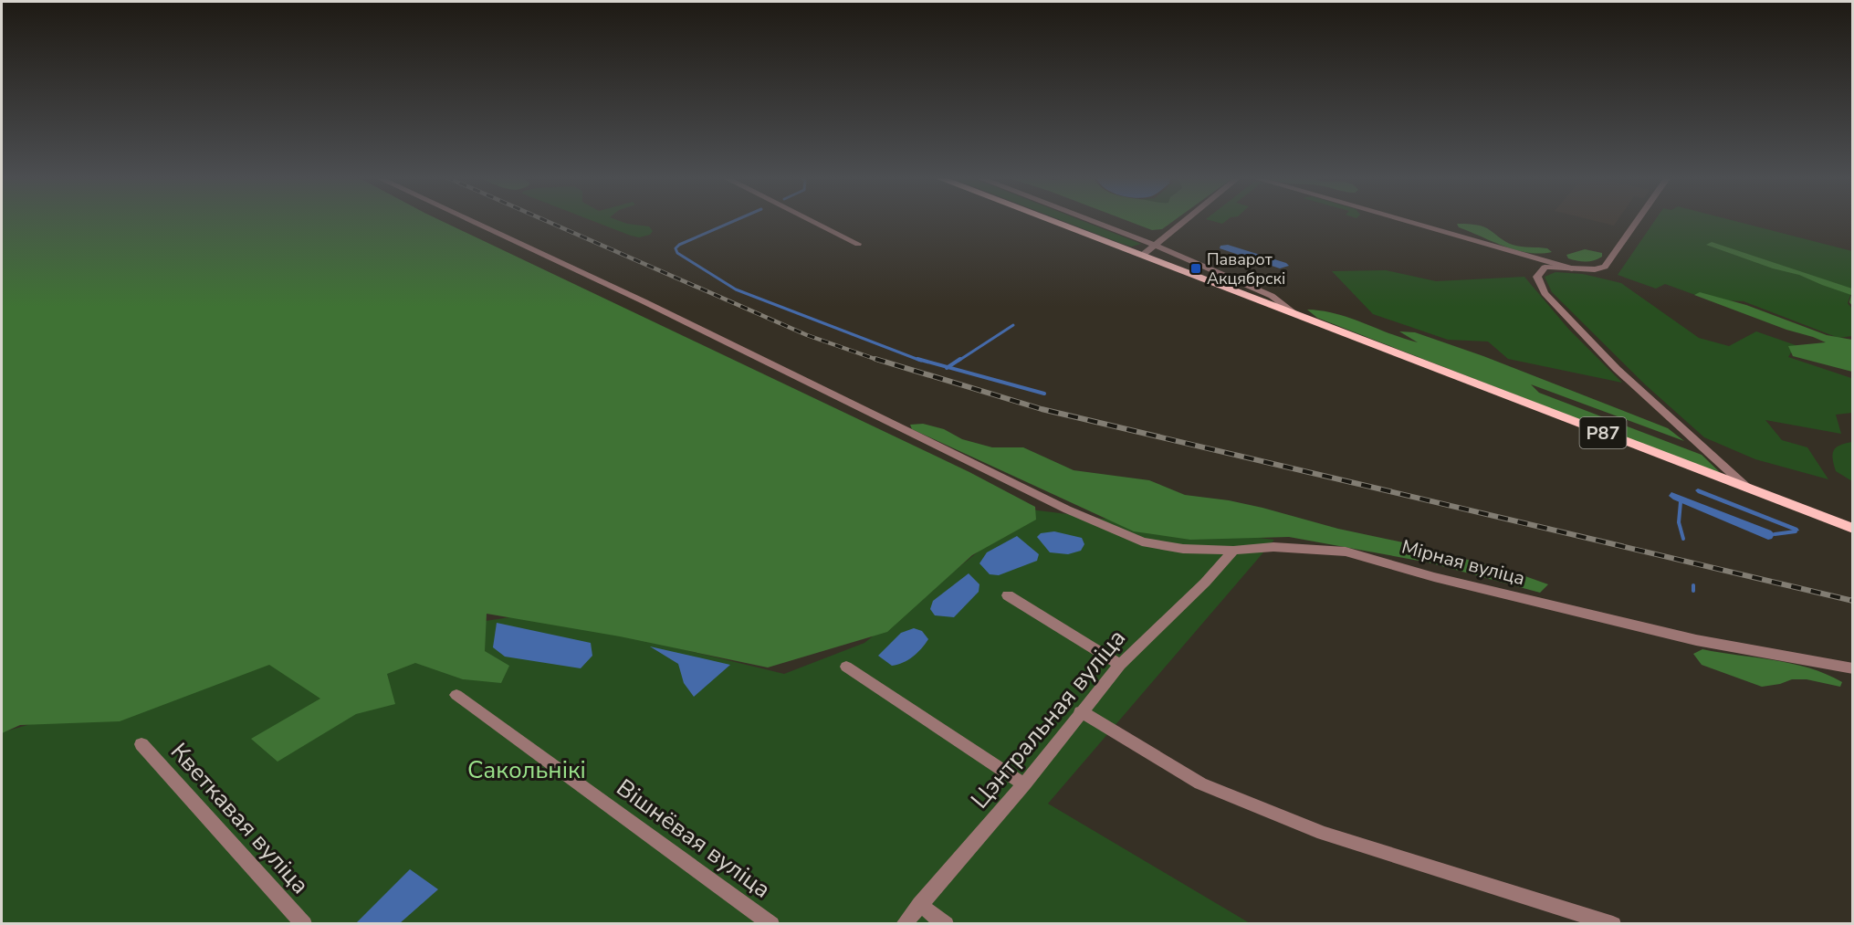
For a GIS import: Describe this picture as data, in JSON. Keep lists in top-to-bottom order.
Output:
{
  "streets": {
    "main road": ["Р87"],
    "street": [
      "Мірная вуліца",
      "Цэнтральная вуліца",
      "Кветкавая вуліца",
      "Вішнёвая вуліца"
    ]
  },
  "crossings": [
    ["Мірная вуліца", "Цэнтральная вуліца"]
  ],
  "parks": ["Сакольнікі"],
  "places": {
    "transit": ["Паварот Акцябрскі"]
  }
}
